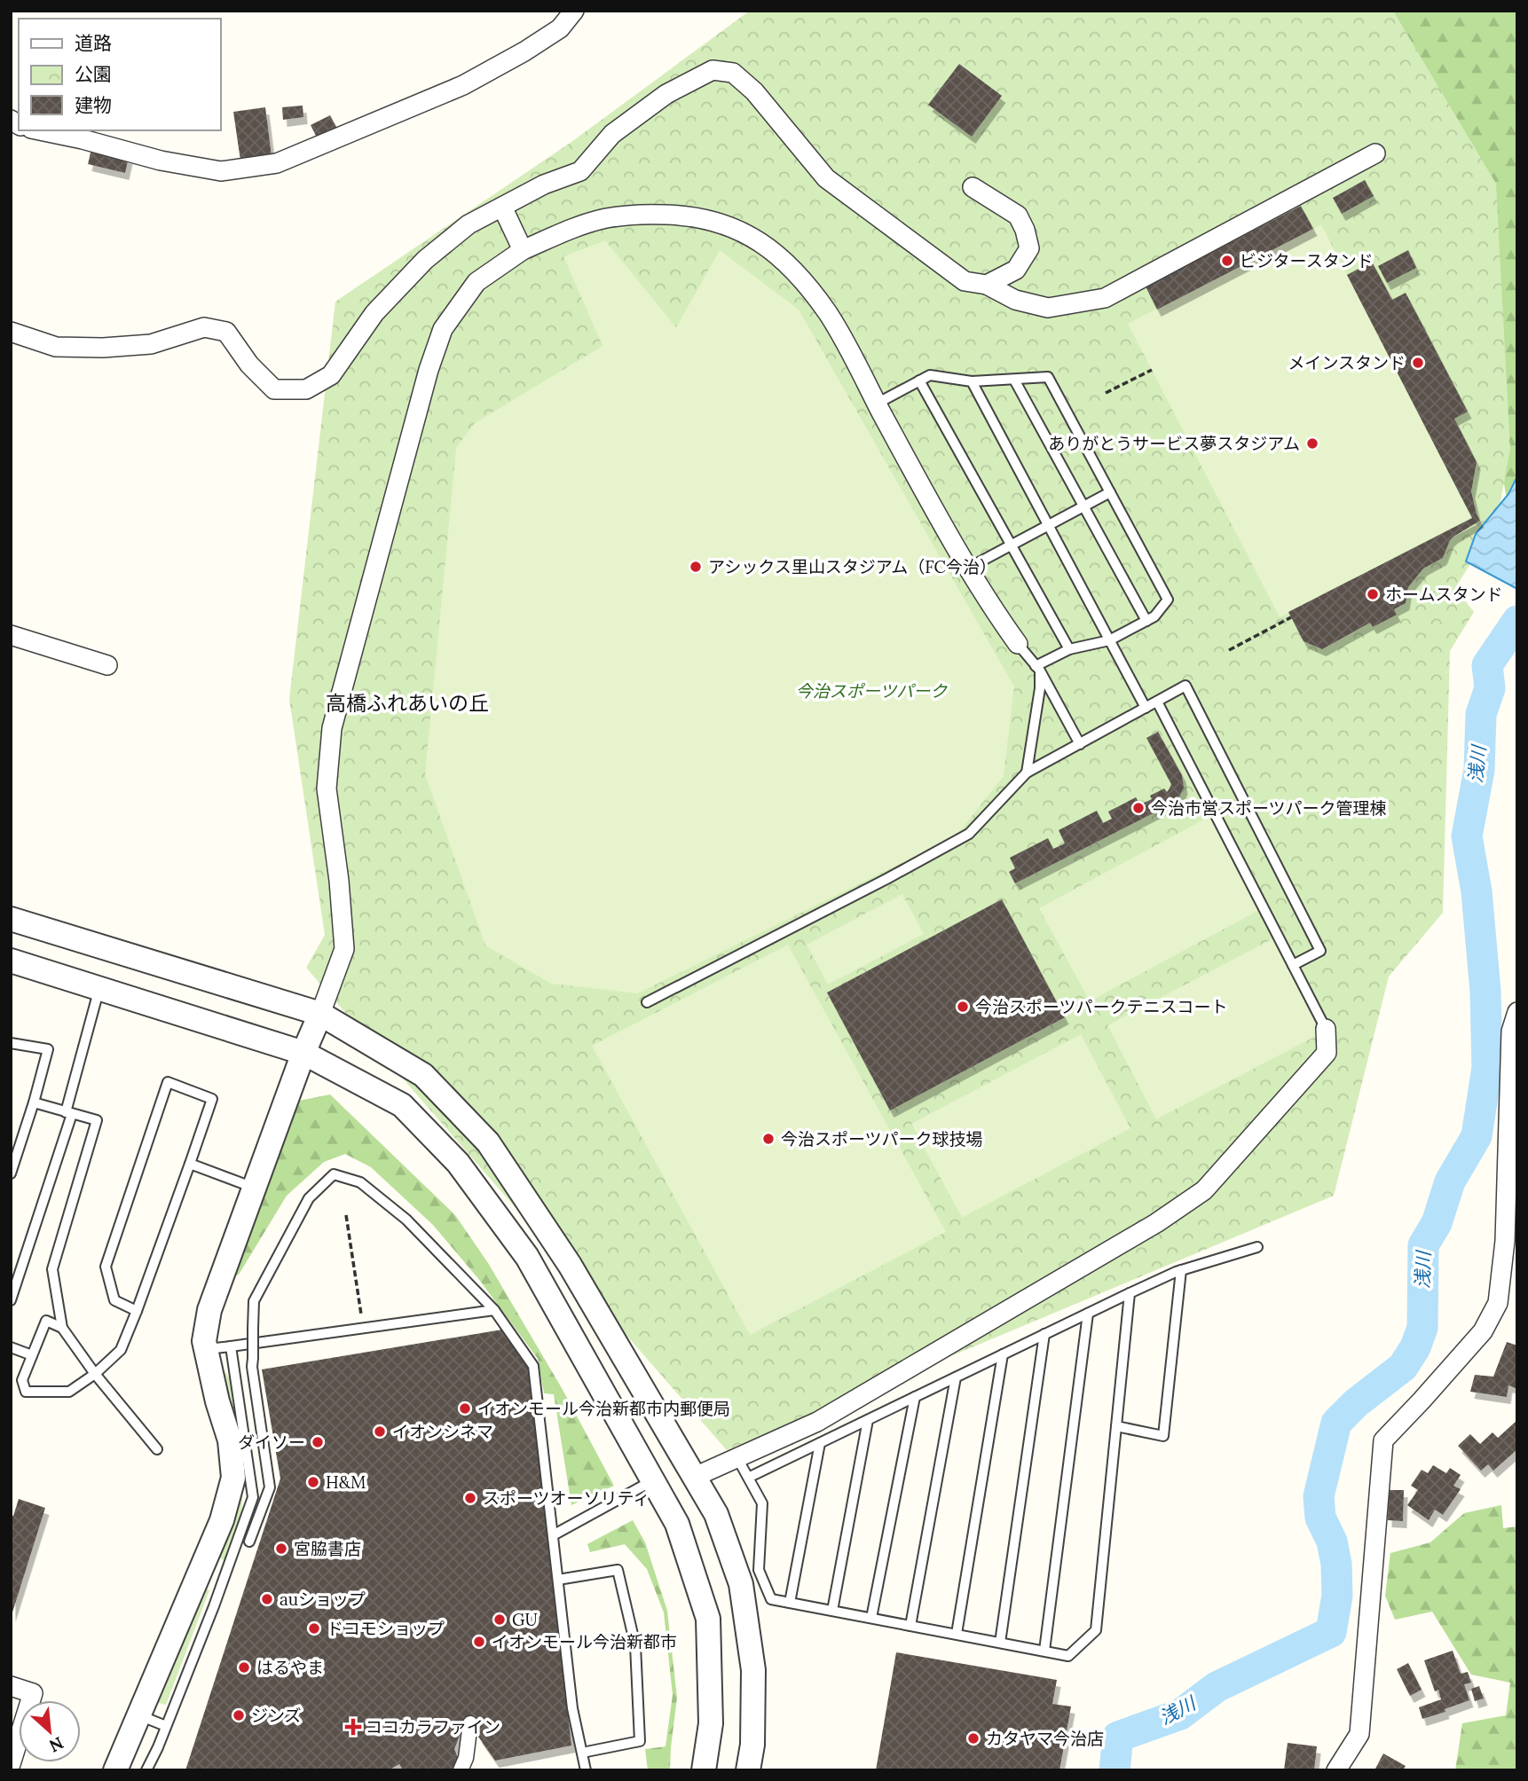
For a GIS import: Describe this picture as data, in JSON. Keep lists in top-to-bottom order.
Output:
{
  "districts": ["高橋ふれあいの丘"],
  "water": ["浅川"],
  "parks": ["今治スポーツパーク"],
  "places": {
    "other": [
      "ビジタースタンド",
      "メインスタンド",
      "ありがとうサービス夢スタジアム",
      "アシックス里山スタジアム（FC今治）",
      "ホームスタンド",
      "今治市営スポーツパーク管理棟",
      "今治スポーツパークテニスコート",
      "今治スポーツパーク球技場",
      "イオンモール今治新都市内郵便局",
      "イオンシネマ",
      "ダイソー",
      "H&M",
      "スポーツオーソリティ",
      "宮脇書店",
      "auショップ",
      "GU",
      "ドコモショップ",
      "イオンモール今治新都市",
      "はるやま",
      "ジンズ",
      "カタヤマ今治店"
    ],
    "health": ["ココカラファイン"]
  },
  "legend": ["道路", "公園", "建物"],
  "north": "bottom right"
}
